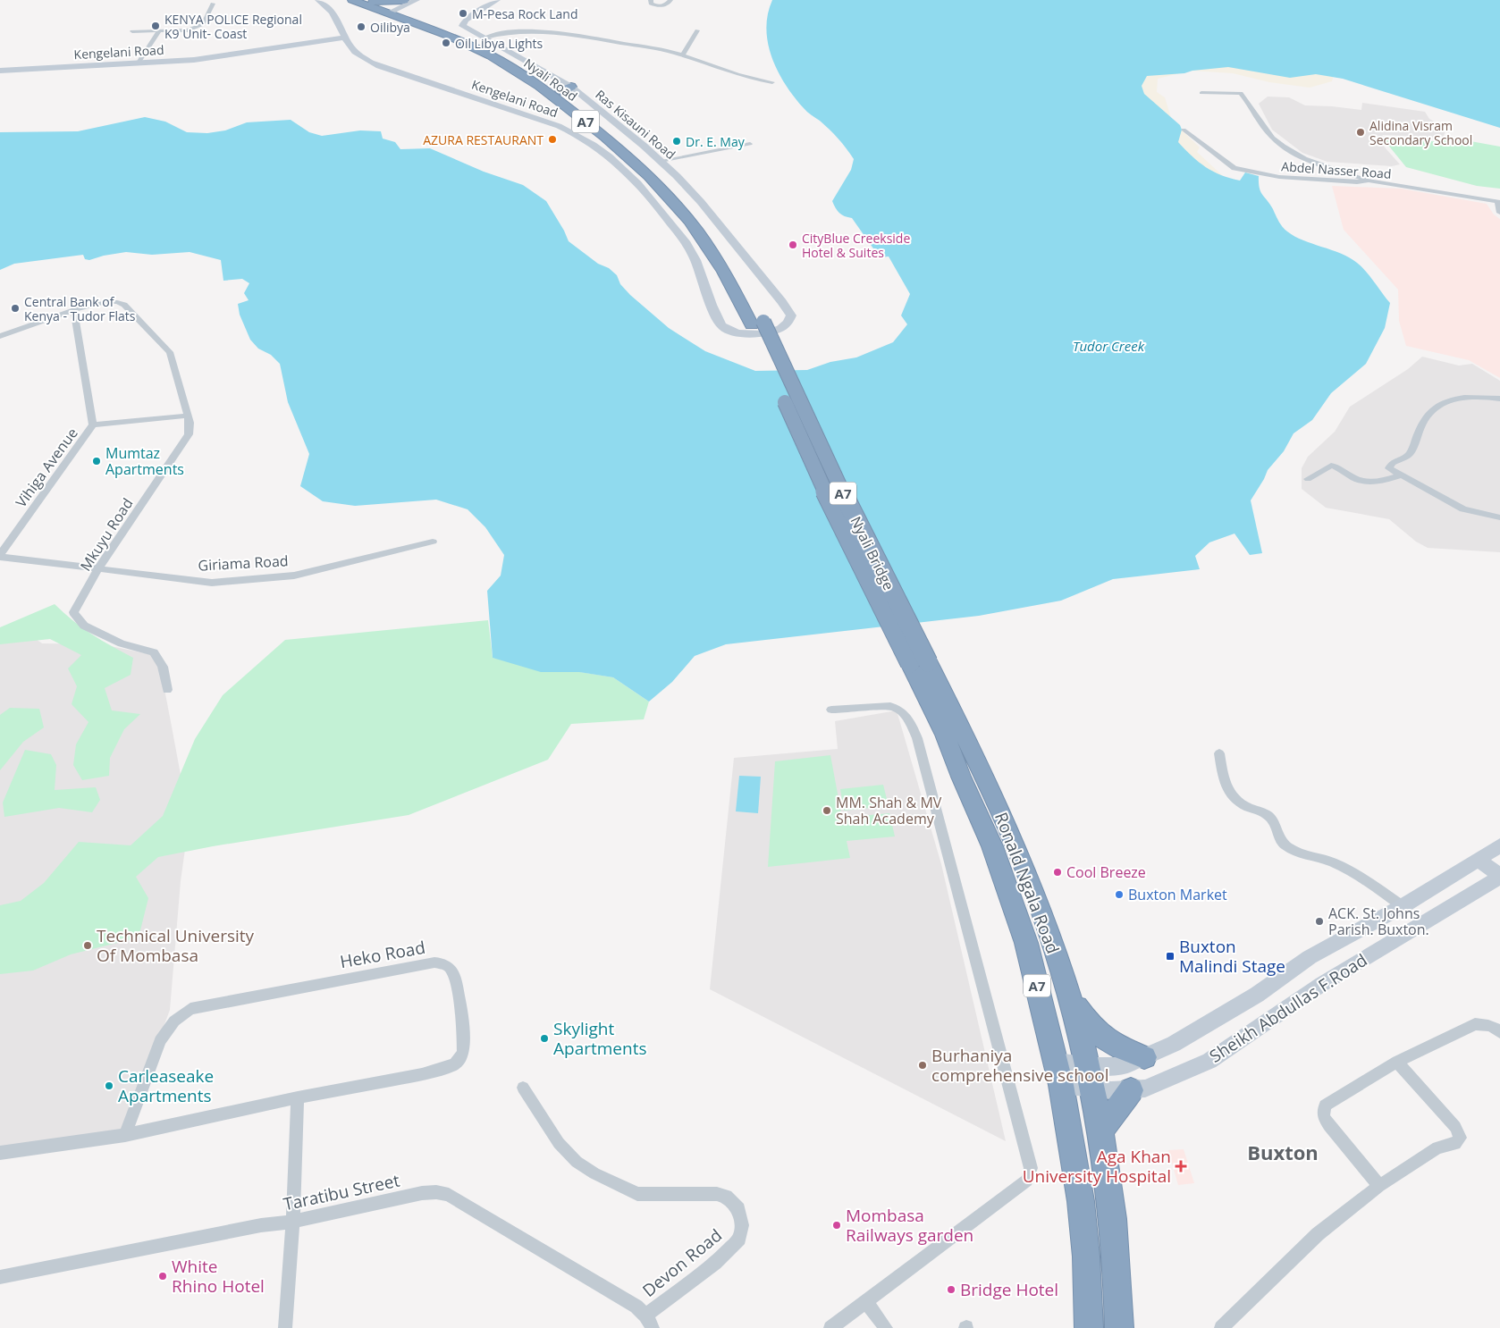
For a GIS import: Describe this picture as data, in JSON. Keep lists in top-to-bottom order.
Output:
{
  "streets": {
    "highway": [
      "Nyali Road",
      "A7",
      "Nyali Bridge",
      "Ronald Ngala Road"
    ],
    "main road": ["Kengelani Road", "Ras Kisauni Road", "Sheikh Abdullas F.Road"],
    "street": [
      "Abdel Nasser Road",
      "Vihiga Avenue",
      "Mkuyu Road",
      "Giriama Road",
      "Heko Road",
      "Taratibu Street",
      "Devon Road"
    ]
  },
  "crossings": [
    ["Nyali Road", "Ras Kisauni Road"],
    ["Nyali Road", "Nyali Bridge"],
    ["Vihiga Avenue", "Mkuyu Road"],
    ["Vihiga Avenue", "Giriama Road"],
    ["Mkuyu Road", "Giriama Road"],
    ["Nyali Bridge", "Ronald Ngala Road"],
    ["Ronald Ngala Road", "Sheikh Abdullas F.Road"],
    ["Taratibu Street", "Devon Road"]
  ],
  "districts": ["Buxton"],
  "water": ["Tudor Creek"],
  "places": {
    "other": [
      "M-Pesa Rock Land",
      "KENYA POLICE Regional K9 Unit- Coast",
      "Oilibya",
      "Oil Libya Lights",
      "Alidina Visram Secondary School",
      "AZURA RESTAURANT",
      "Dr. E. May",
      "CityBlue Creekside Hotel & Suites",
      "Central Bank of Kenya - Tudor Flats",
      "Mumtaz Apartments",
      "MM. Shah & MV Shah Academy",
      "Cool Breeze",
      "Buxton Market",
      "ACK. St. Johns Parish. Buxton.",
      "Technical University Of Mombasa",
      "Skylight Apartments",
      "Burhaniya comprehensive school",
      "Carleaseake Apartments",
      "Mombasa Railways garden",
      "White Rhino Hotel",
      "Bridge Hotel"
    ],
    "transit": ["Buxton Malindi Stage"],
    "health": ["Aga Khan University Hospital"]
  }
}
